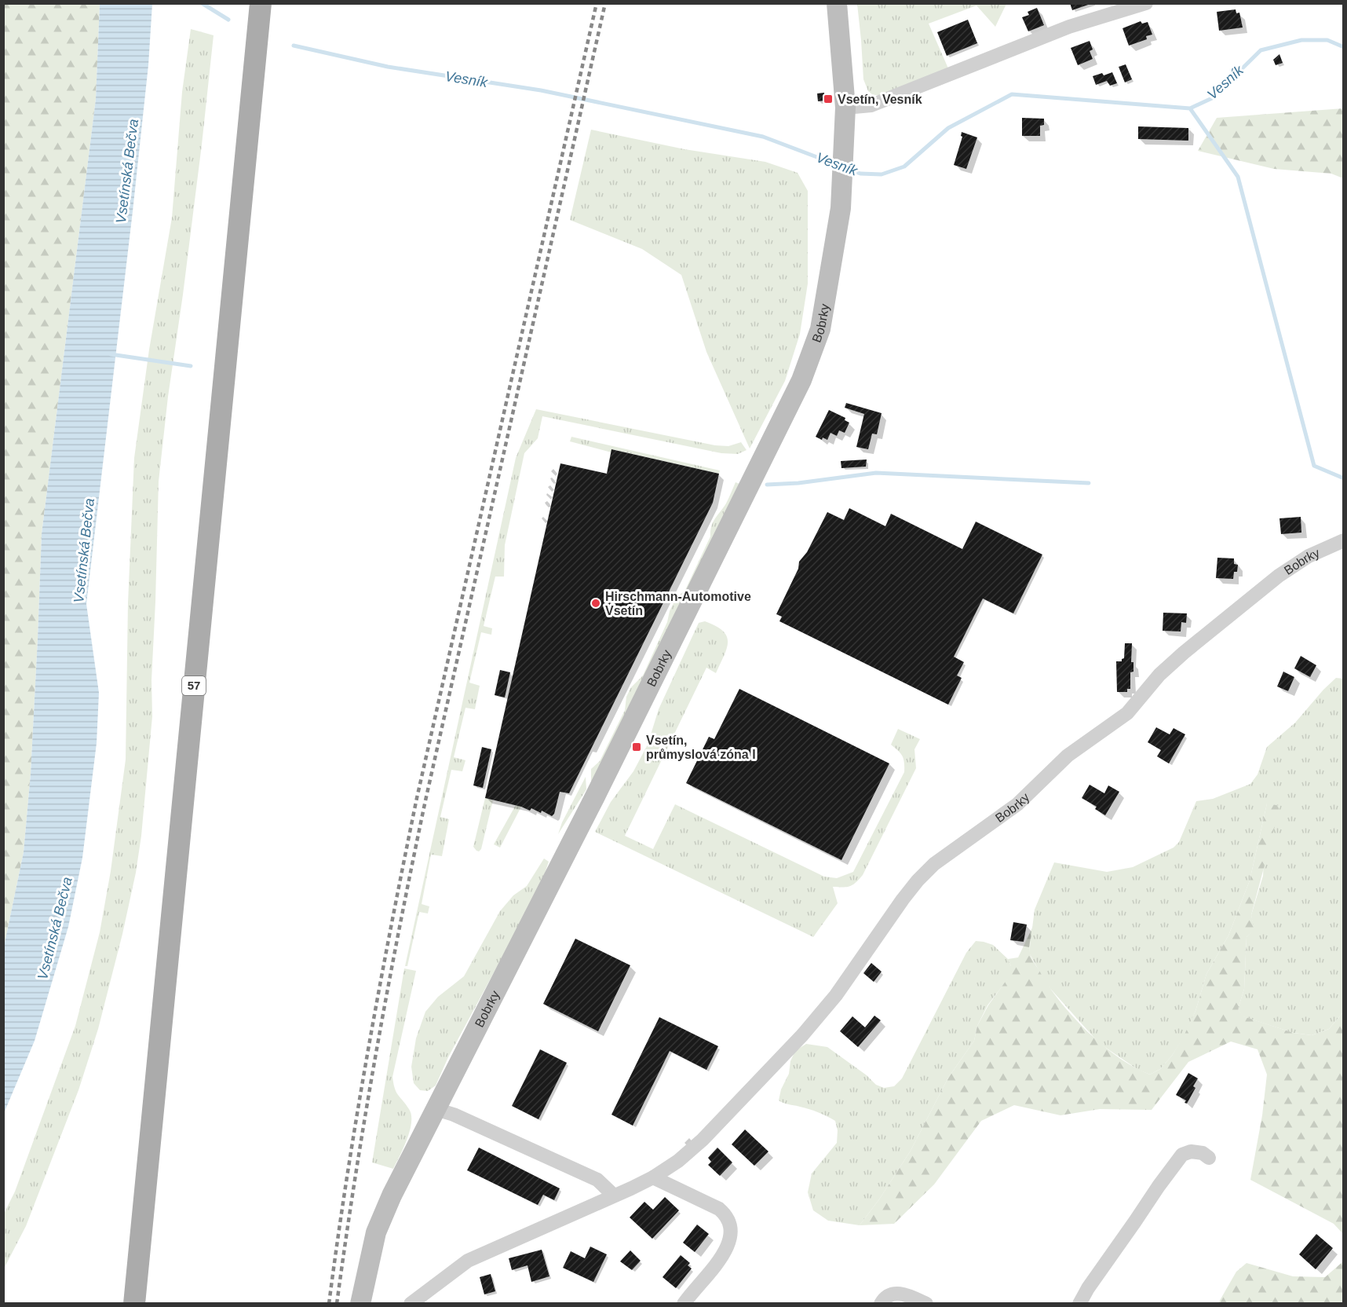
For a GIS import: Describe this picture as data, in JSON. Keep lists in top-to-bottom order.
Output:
{
  "streets": {
    "main road": ["57"],
    "street": ["Bobrky"]
  },
  "water": ["Vesník", "Vsetínská Bečva"],
  "places": {
    "transit": ["Vsetín, Vesník", "Vsetín, průmyslová zóna I"],
    "other": ["Hirschmann-Automotive Vsetín"]
  }
}
